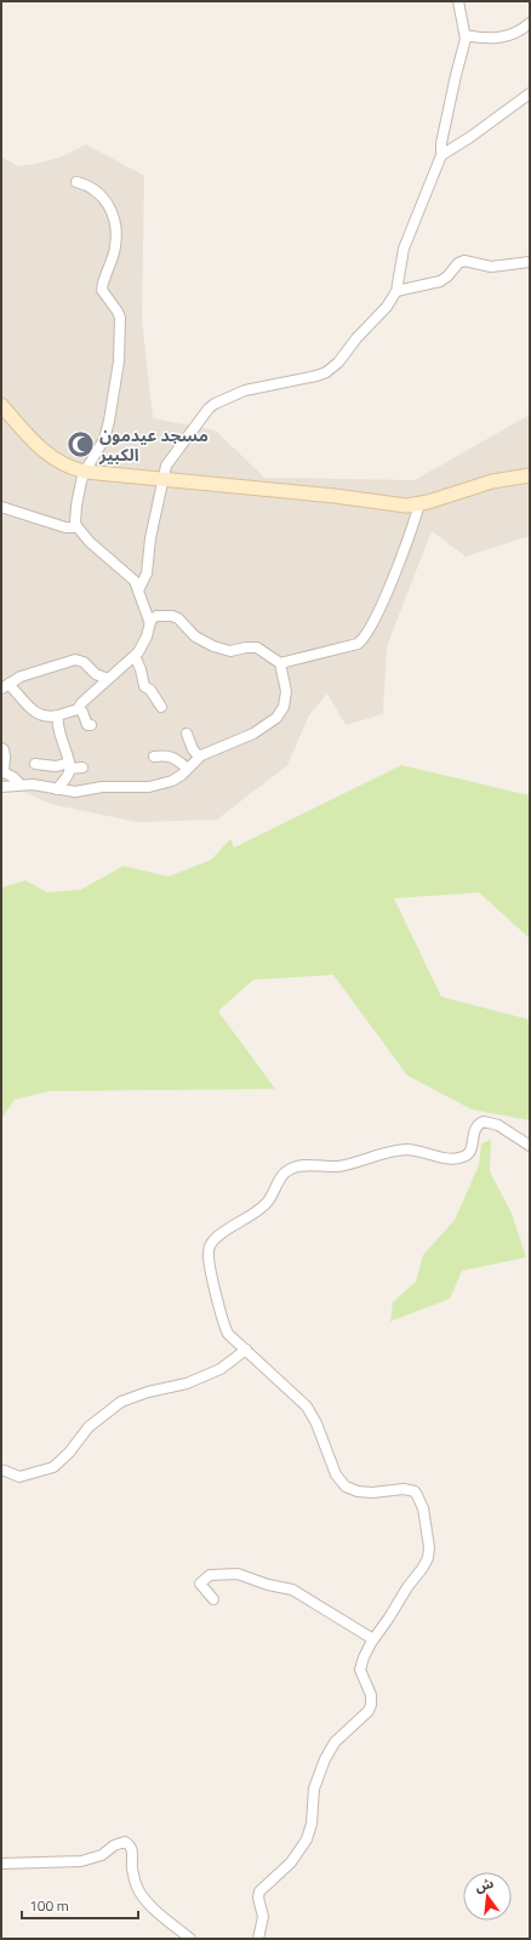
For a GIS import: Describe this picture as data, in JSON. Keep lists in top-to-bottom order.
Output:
{
  "places": {
    "mosque": ["مسجد عيدمون الكبير"]
  },
  "scale_bar": "100 m",
  "north": "top"
}
